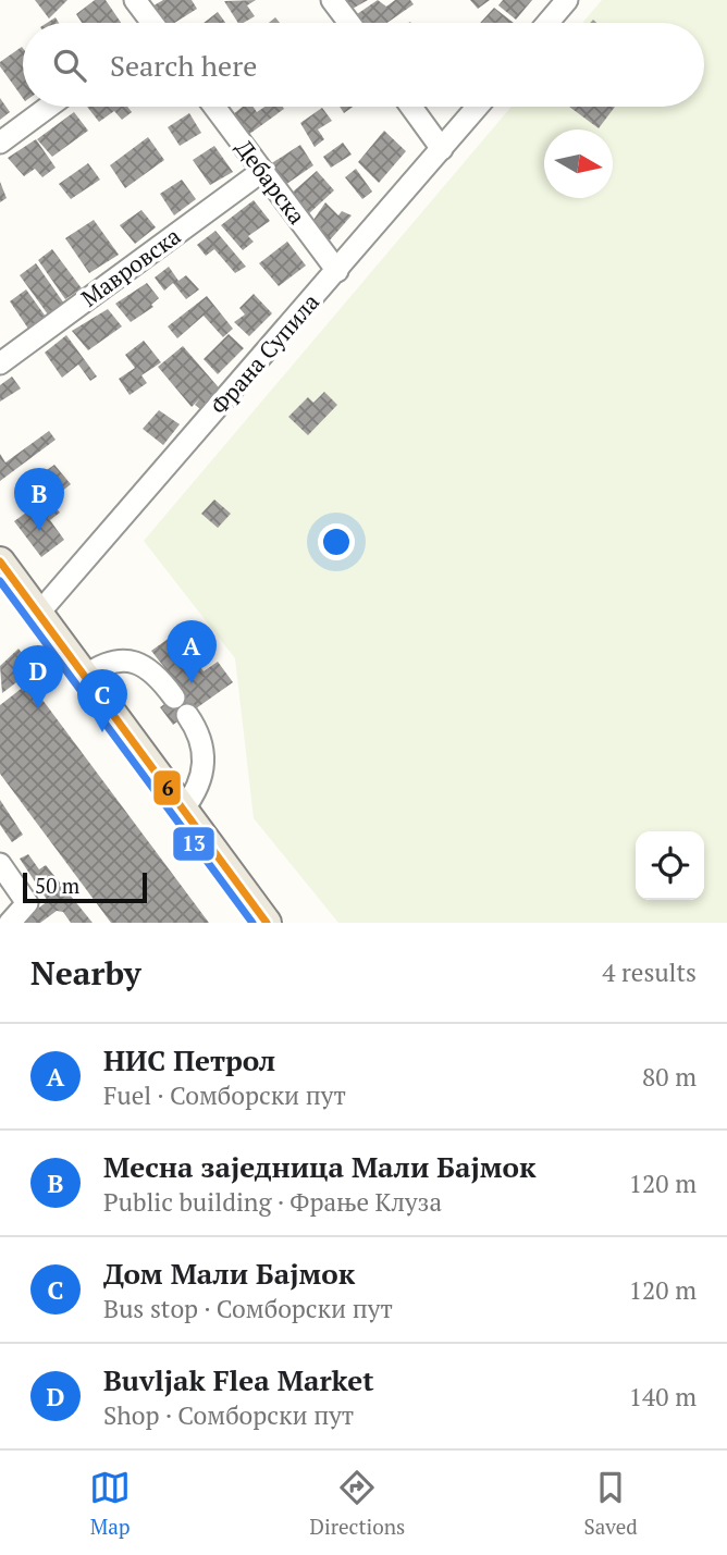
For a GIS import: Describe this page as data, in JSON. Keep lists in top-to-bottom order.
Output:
{
  "streets": {
    "street": ["Дебарска", "Мавровска", "Франа Супила"]
  },
  "crossings": [
    ["Дебарска", "Мавровска"],
    ["Дебарска", "Франа Супила"]
  ],
  "lines": ["transit line 6", "transit line 13"],
  "scale_bar": "50 m",
  "north": "right",
  "page": {
    "search": "Search here",
    "pins": [
      "B",
      "A",
      "D",
      "C"
    ],
    "scale": "50 m",
    "heading": ["Nearby", "4 results"],
    "list": [
      {
        "mark": "A",
        "name": "НИС Петрол",
        "note": "Fuel · Сомборски пут",
        "value": "80 m"
      },
      {
        "mark": "B",
        "name": "Месна заједница Мали Бајмок",
        "note": "Public building · Фрање Клуза",
        "value": "120 m"
      },
      {
        "mark": "C",
        "name": "Дом Мали Бајмок",
        "note": "Bus stop · Сомборски пут",
        "value": "120 m"
      },
      {
        "mark": "D",
        "name": "Buvljak Flea Market",
        "note": "Shop · Сомборски пут",
        "value": "140 m"
      }
    ],
    "nav": ["Map", "Directions", "Saved"]
  }
}
